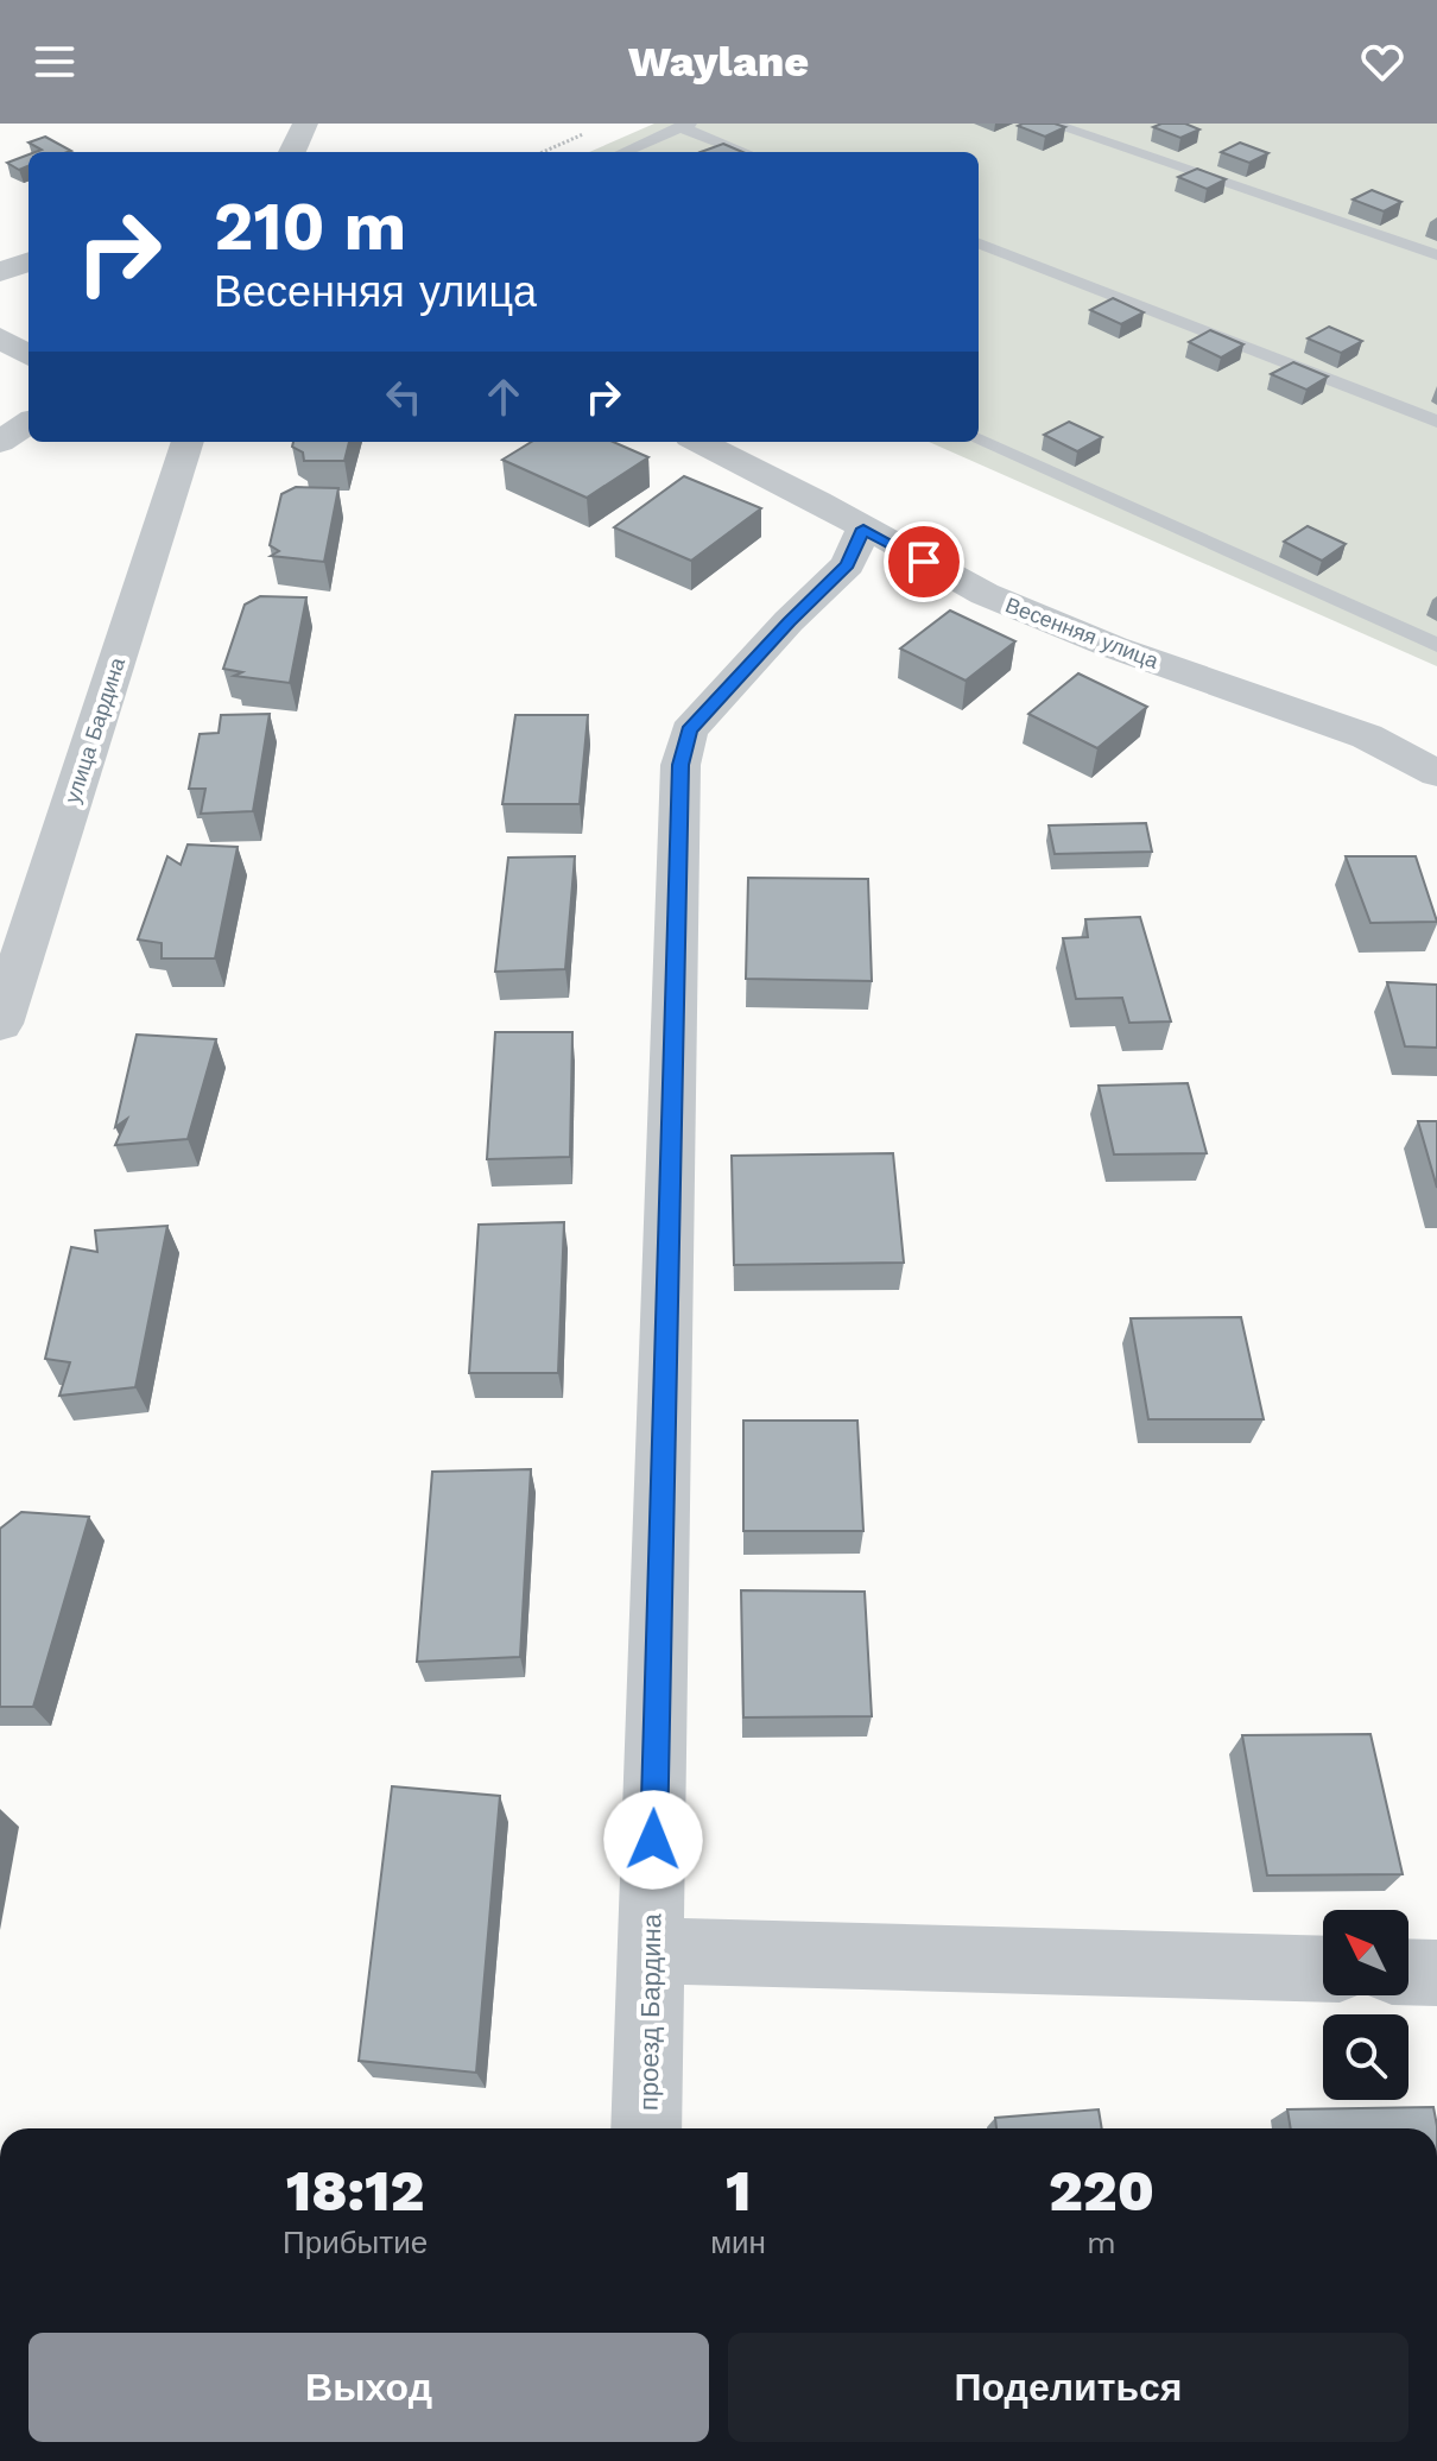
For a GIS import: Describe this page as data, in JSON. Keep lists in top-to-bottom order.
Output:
{
  "streets": {
    "street": ["Весенняя улица", "улица Бардина", "проезд Бардина"]
  },
  "crossings": [
    ["Весенняя улица", "проезд Бардина"]
  ],
  "north": "top left",
  "page": {
    "header": "Waylane",
    "turn": ["210 m", "Весенняя улица"],
    "eta": [
      "18:12",
      "Прибытие",
      "1",
      "мин",
      "220",
      "m"
    ],
    "buttons": ["Выход", "Поделиться"]
  }
}
